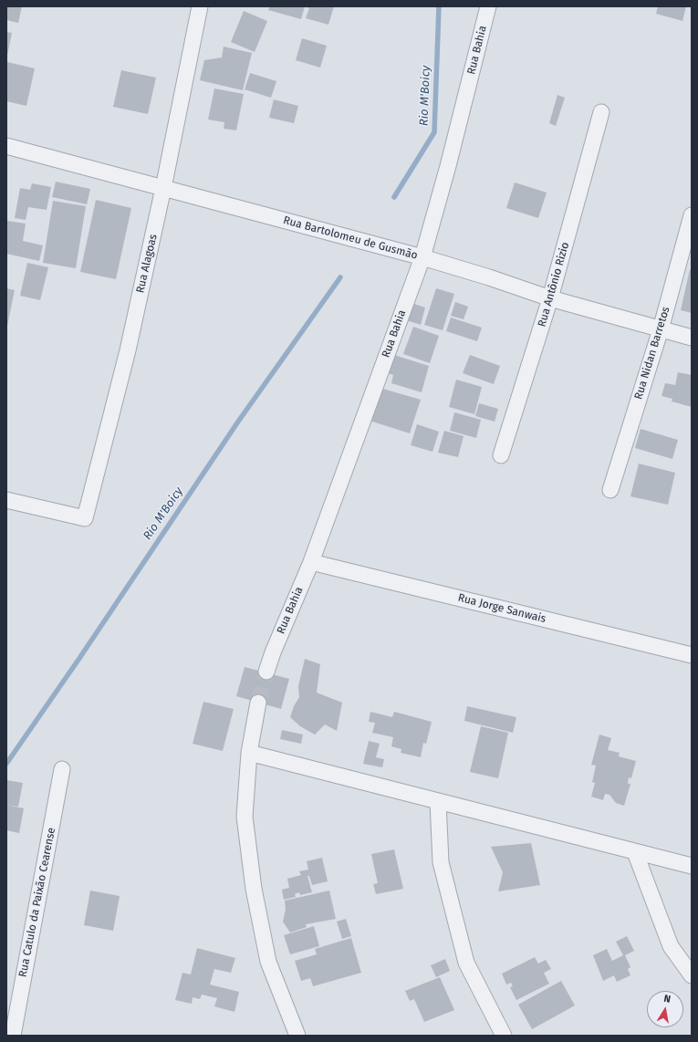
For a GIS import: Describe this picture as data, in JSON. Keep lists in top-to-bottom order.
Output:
{
  "streets": {
    "street": [
      "Rua Bahia",
      "Rua Bartolomeu de Gusmão",
      "Rua Alagoas",
      "Rua Antônio Rizio",
      "Rua Nidan Barretos",
      "Rua Jorge Sanwais",
      "Rua Catulo da Paixão Cearense"
    ]
  },
  "crossings": [
    ["Rua Bahia", "Rua Bartolomeu de Gusmão"],
    ["Rua Bahia", "Rua Jorge Sanwais"],
    ["Rua Bartolomeu de Gusmão", "Rua Alagoas"],
    ["Rua Bartolomeu de Gusmão", "Rua Antônio Rizio"],
    ["Rua Bartolomeu de Gusmão", "Rua Nidan Barretos"]
  ],
  "water": ["Rio M'Boicy"],
  "north": "top"
}
